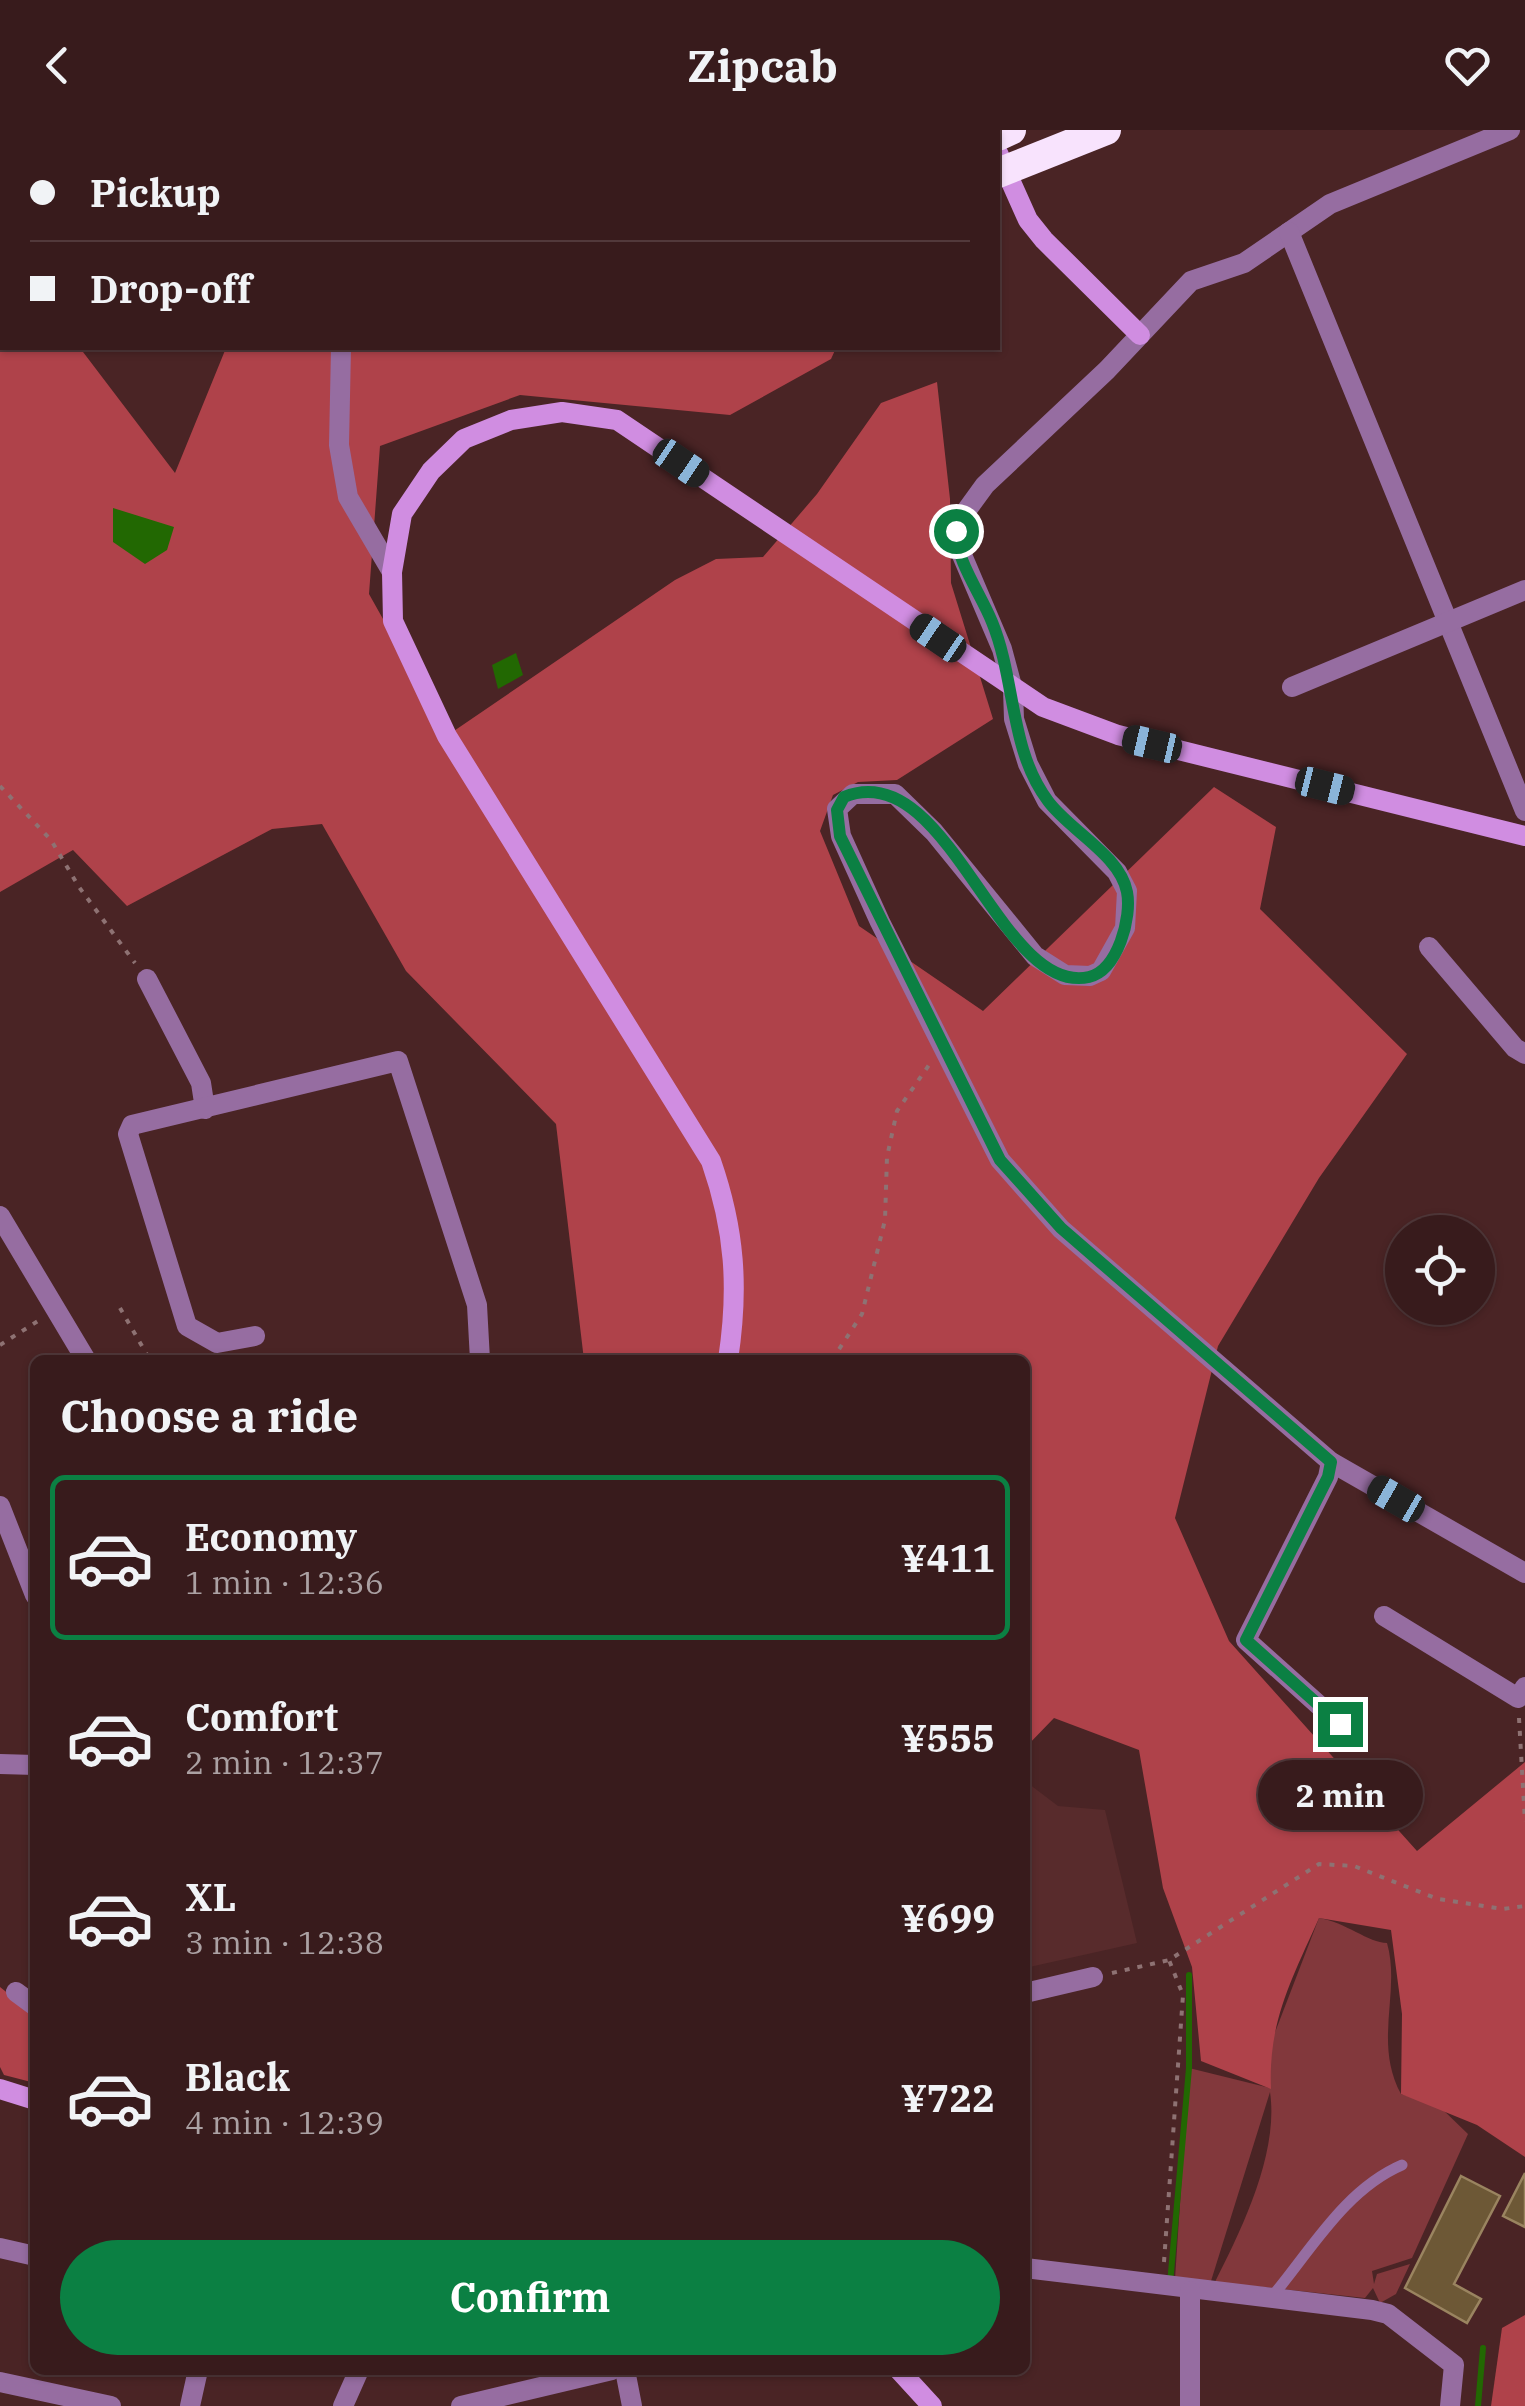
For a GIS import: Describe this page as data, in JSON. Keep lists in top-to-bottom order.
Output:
{
  "page": {
    "header": "Zipcab",
    "banner": ["Pickup", "Drop-off"],
    "heading": "Choose a ride",
    "list": [
      {
        "name": "Economy",
        "note": "1 min · 12:36",
        "value": "¥411"
      },
      {
        "name": "Comfort",
        "note": "2 min · 12:37",
        "value": "¥555"
      },
      {
        "name": "XL",
        "note": "3 min · 12:38",
        "value": "¥699"
      },
      {
        "name": "Black",
        "note": "4 min · 12:39",
        "value": "¥722"
      }
    ],
    "bubble": "2 min",
    "buttons": "Confirm"
  }
}
